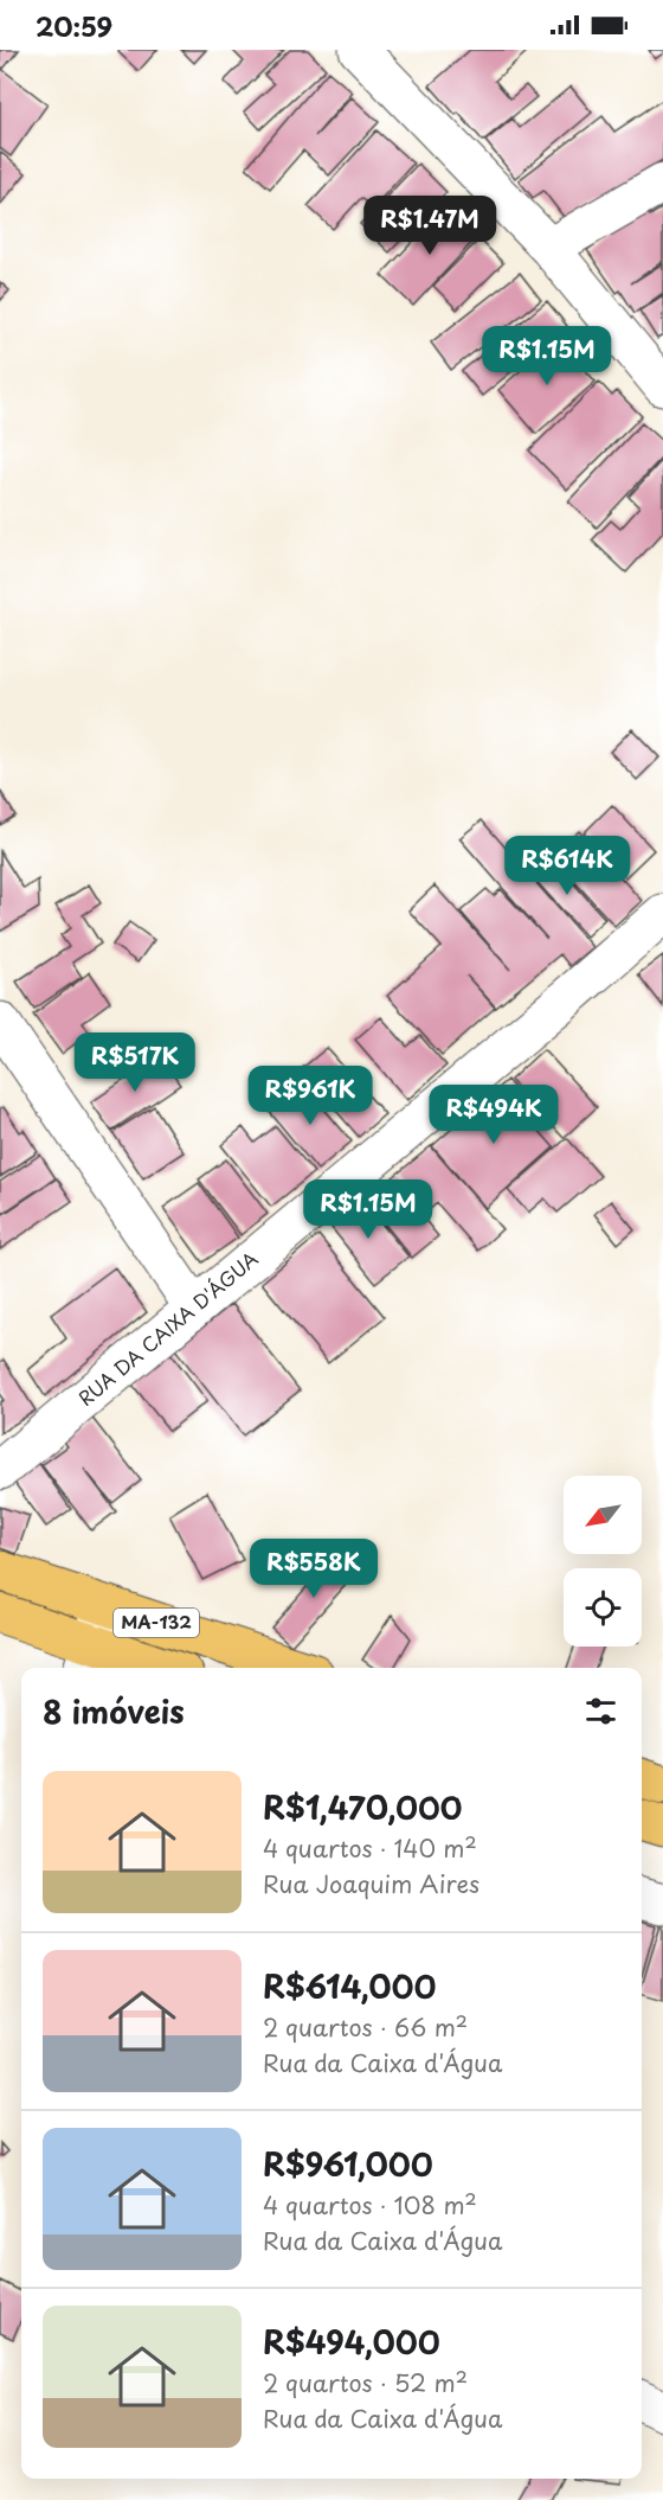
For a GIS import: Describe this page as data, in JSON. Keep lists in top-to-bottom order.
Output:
{
  "streets": {
    "main road": ["MA-132"],
    "street": ["RUA DA CAIXA D'ÁGUA"]
  },
  "north": "bottom left",
  "page": {
    "status": "20:59",
    "price": [
      "R$1.47M",
      "R$1.15M",
      "R$614K",
      "R$517K",
      "R$961K",
      "R$494K",
      "R$1.15M",
      "R$558K"
    ],
    "heading": "8 imóveis",
    "list": [
      {
        "name": "R$1,470,000",
        "note": "4 quartos · 140 m² · Rua Joaquim Aires"
      },
      {
        "name": "R$614,000",
        "note": "2 quartos · 66 m² · Rua da Caixa d'Água"
      },
      {
        "name": "R$961,000",
        "note": "4 quartos · 108 m² · Rua da Caixa d'Água"
      },
      {
        "name": "R$494,000",
        "note": "2 quartos · 52 m² · Rua da Caixa d'Água"
      }
    ]
  }
}
